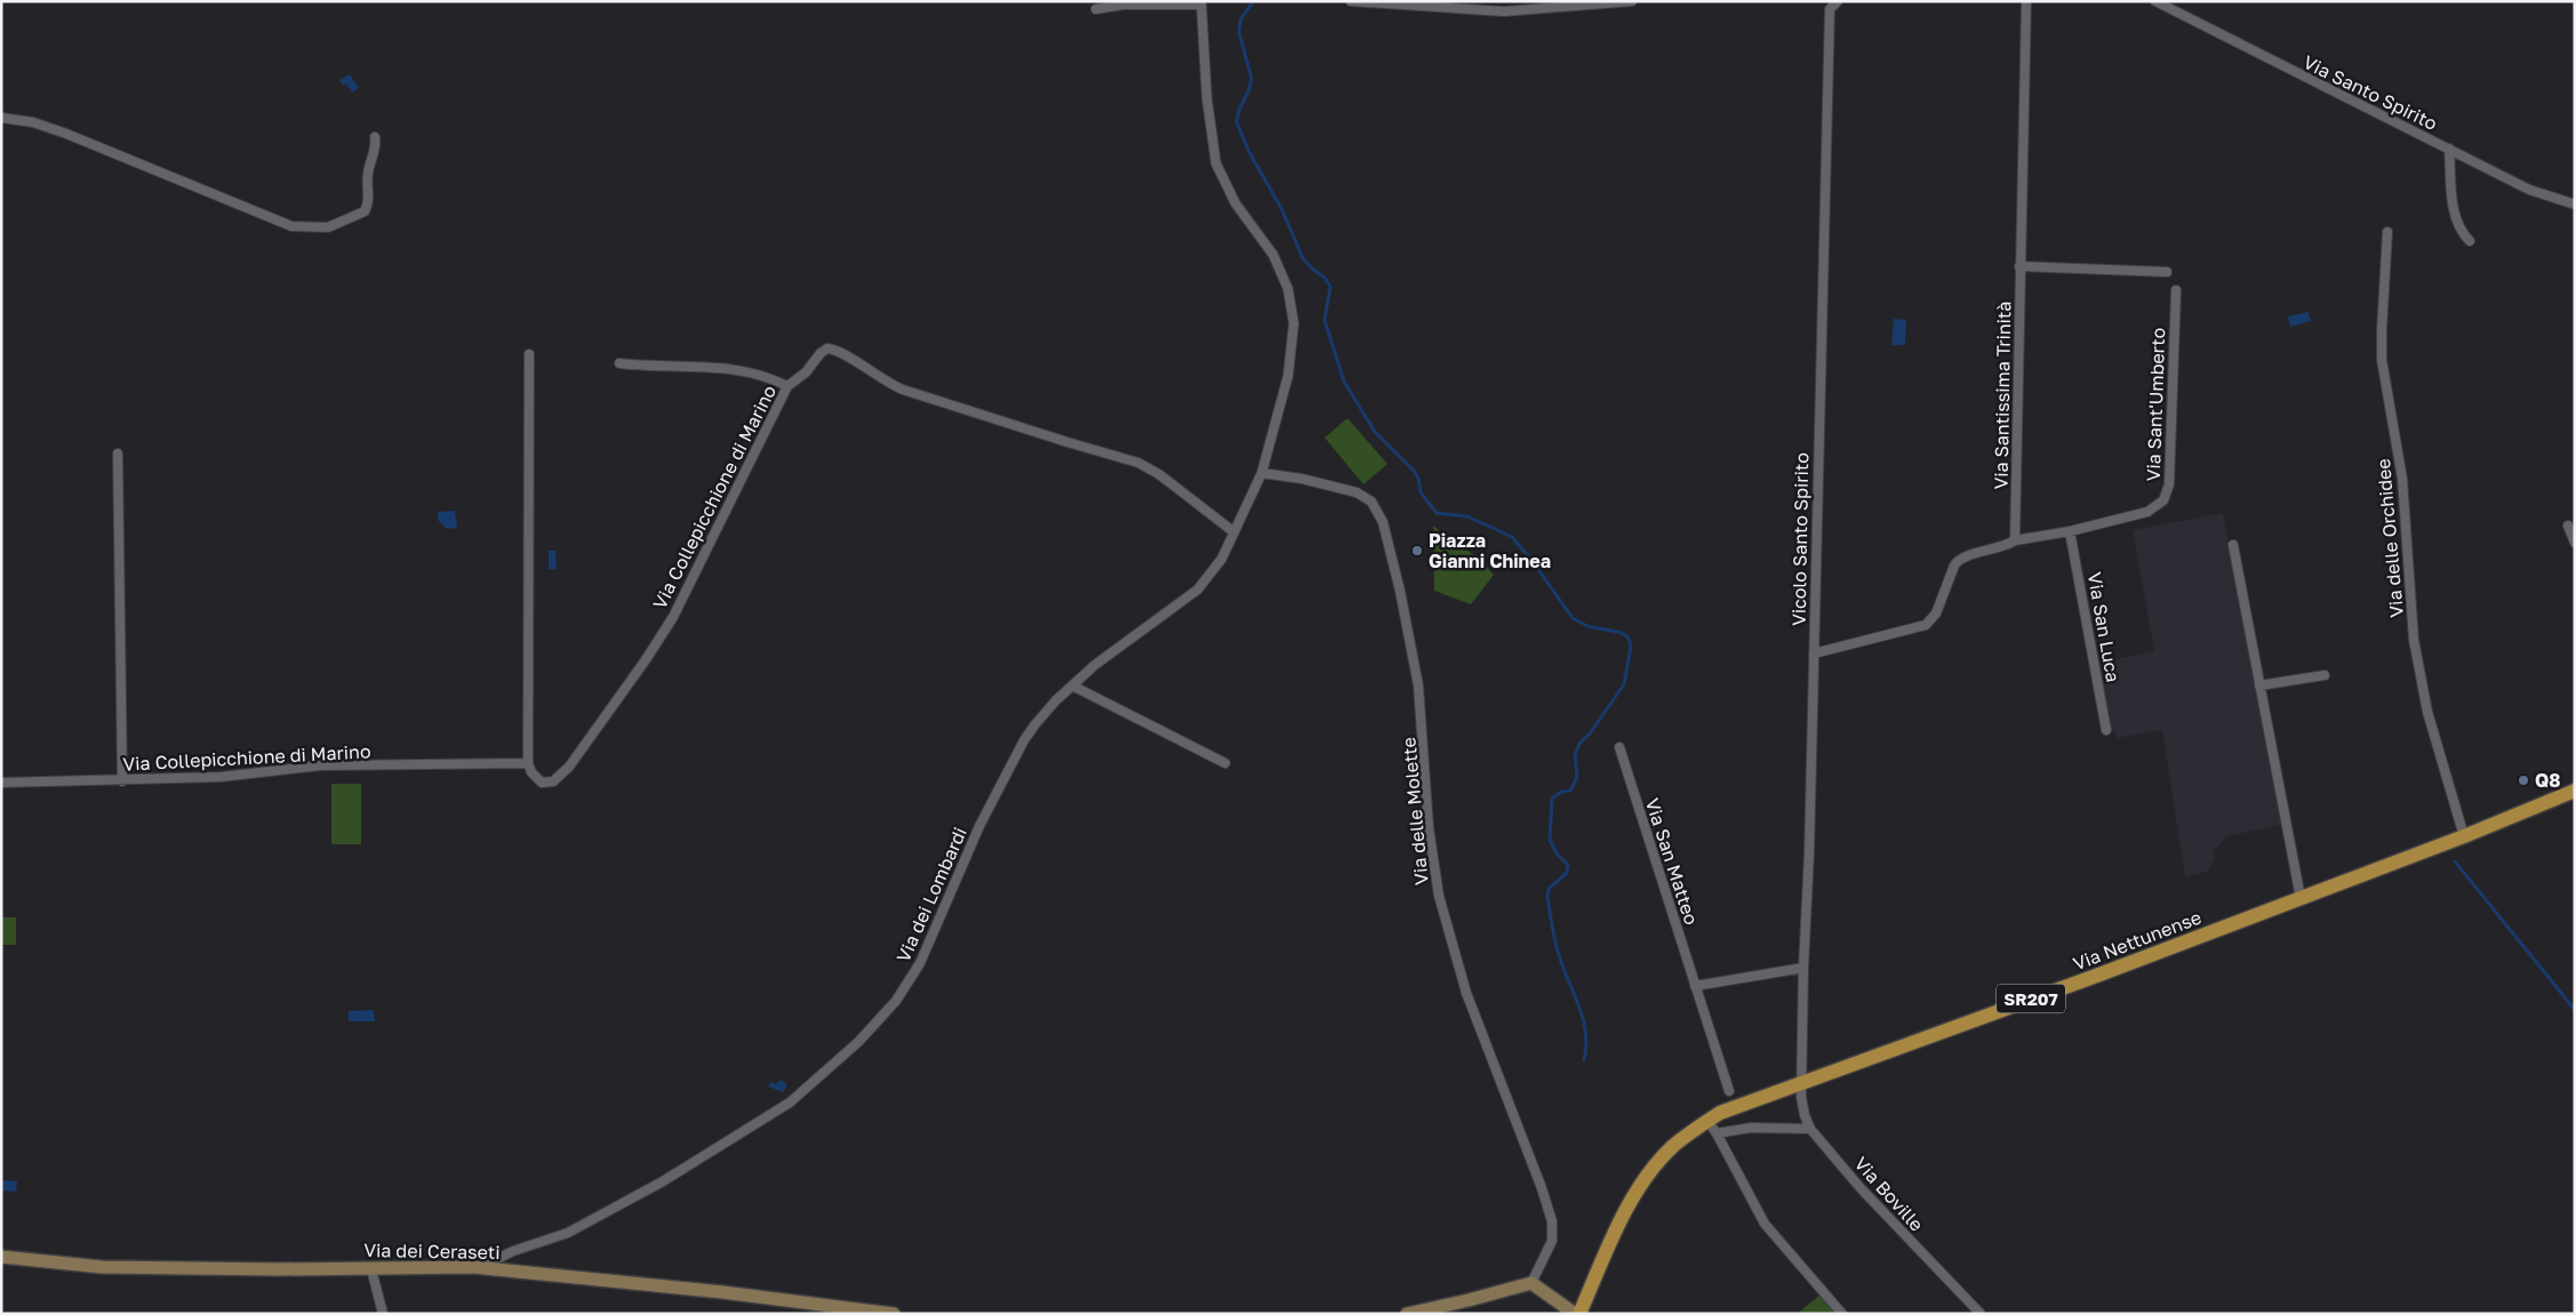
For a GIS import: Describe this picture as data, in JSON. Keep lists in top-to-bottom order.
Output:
{
  "streets": {
    "main road": ["Via Nettunense", "SR207"],
    "street": [
      "Via Santo Spirito",
      "Via Santissima Trinità",
      "Via Sant'Umberto",
      "Via Collepicchione di Marino",
      "Via delle Orchidee",
      "Vicolo Santo Spirito",
      "Via San Luca",
      "Via delle Molette",
      "Via San Matteo",
      "Via dei Lombardi",
      "Via Boville",
      "Via dei Ceraseti"
    ]
  },
  "crossings": [
    ["Via Santissima Trinità", "Via Sant'Umberto"],
    ["Via Sant'Umberto", "Via San Luca"],
    ["Via Collepicchione di Marino", "Via dei Lombardi"],
    ["Via delle Orchidee", "Via Nettunense"],
    ["Vicolo Santo Spirito", "Via Nettunense"],
    ["Vicolo Santo Spirito", "Via Boville"],
    ["Via delle Molette", "Via dei Lombardi"],
    ["Via dei Lombardi", "Via dei Ceraseti"],
    ["Via Nettunense", "Via Boville"]
  ],
  "places": ["Piazza Gianni Chinea", "Q8"]
}
